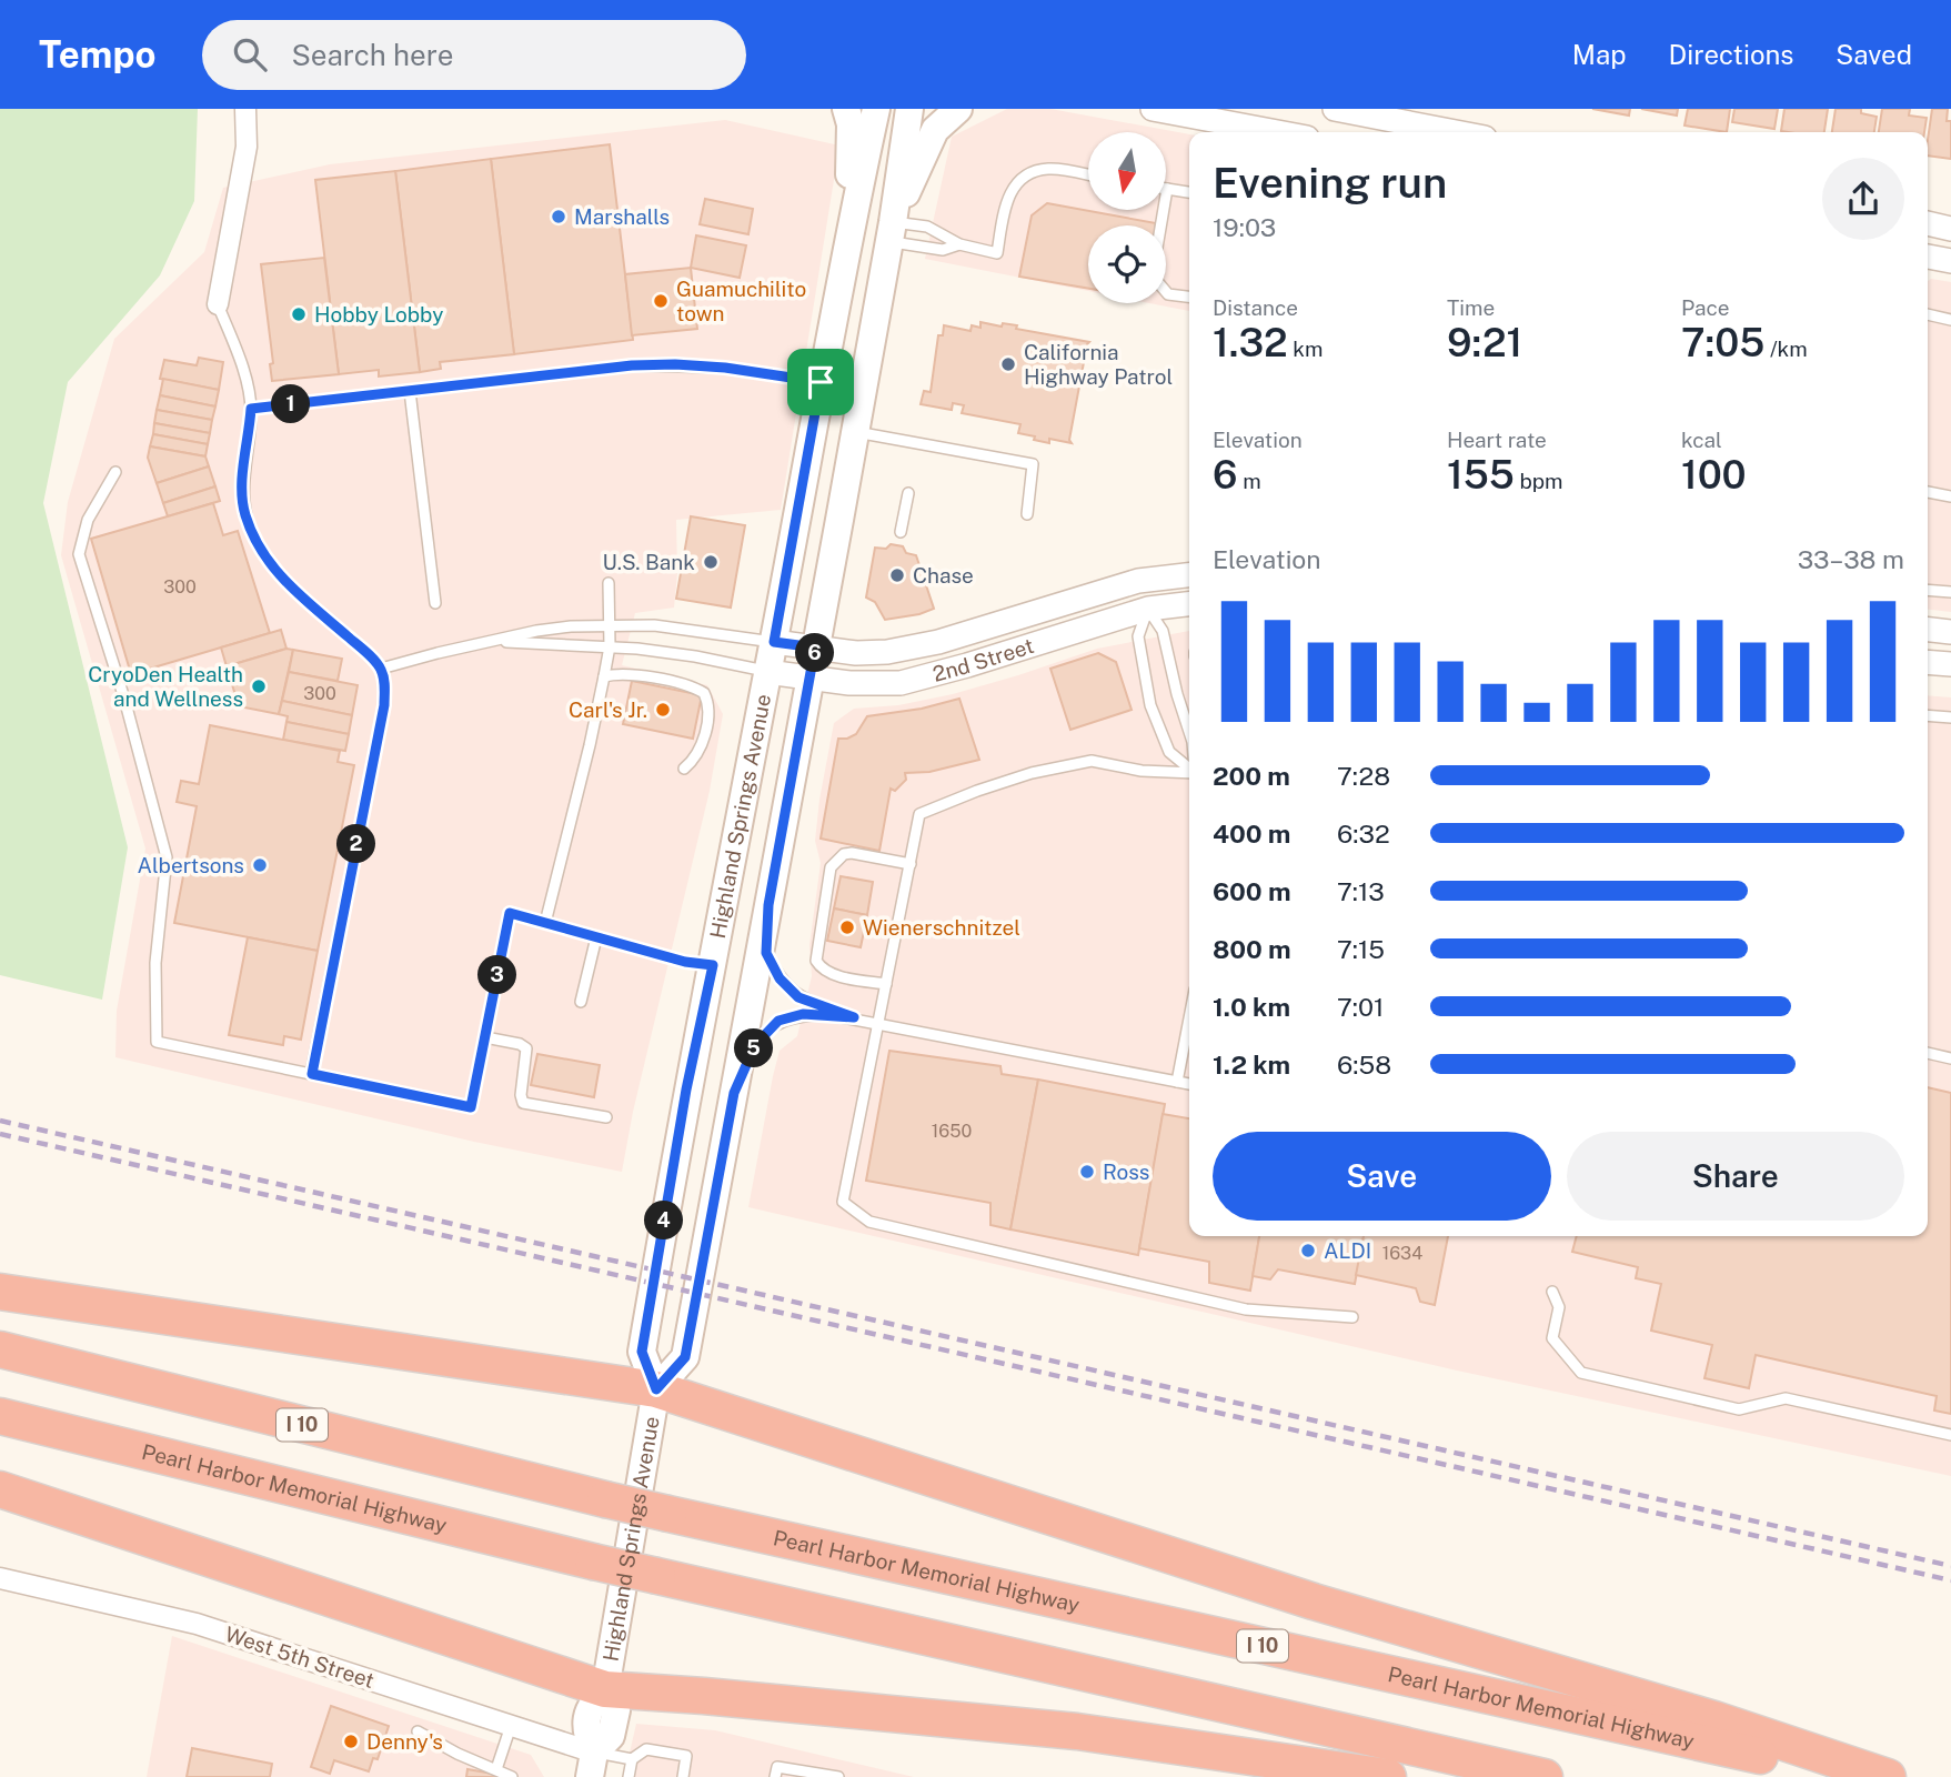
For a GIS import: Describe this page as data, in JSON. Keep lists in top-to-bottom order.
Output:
{
  "streets": {
    "highway": ["I 10", "Pearl Harbor Memorial Highway"],
    "main road": ["Highland Springs Avenue"],
    "street": ["2nd Street", "West 5th Street"]
  },
  "crossings": [
    ["2nd Street", "Highland Springs Avenue"],
    ["Highland Springs Avenue", "West 5th Street"]
  ],
  "places": [
    "Marshalls",
    "Guamuchilito town",
    "Hobby Lobby",
    "California Highway Patrol",
    "U.S. Bank",
    "Chase",
    "CryoDen Health and Wellness",
    "Carl's Jr.",
    "Albertsons",
    "Wienerschnitzel",
    "Ross",
    "ALDI",
    "Denny's"
  ],
  "house_numbers": [
    "300",
    "300",
    "1650",
    "1634"
  ],
  "north": "bottom",
  "page": {
    "header": "Tempo",
    "search": "Search here",
    "nav": ["Map", "Directions", "Saved"],
    "heading": ["Evening run", "19:03"],
    "stats": [
      ["Distance", "1.32 km"],
      ["Time", "9:21"],
      ["Pace", "7:05 /km"],
      ["Elevation", "6 m"],
      ["Heart rate", "155 bpm"],
      ["kcal", "100"]
    ],
    "pins": [
      "1",
      "6",
      "2",
      "3",
      "5",
      "4"
    ],
    "chart": ["Elevation", "33–38 m"],
    "list": [
      {
        "name": "200 m",
        "note": "7:28"
      },
      {
        "name": "400 m",
        "note": "6:32"
      },
      {
        "name": "600 m",
        "note": "7:13"
      },
      {
        "name": "800 m",
        "note": "7:15"
      },
      {
        "name": "1.0 km",
        "note": "7:01"
      },
      {
        "name": "1.2 km",
        "note": "6:58"
      }
    ],
    "buttons": ["Save", "Share"]
  }
}
